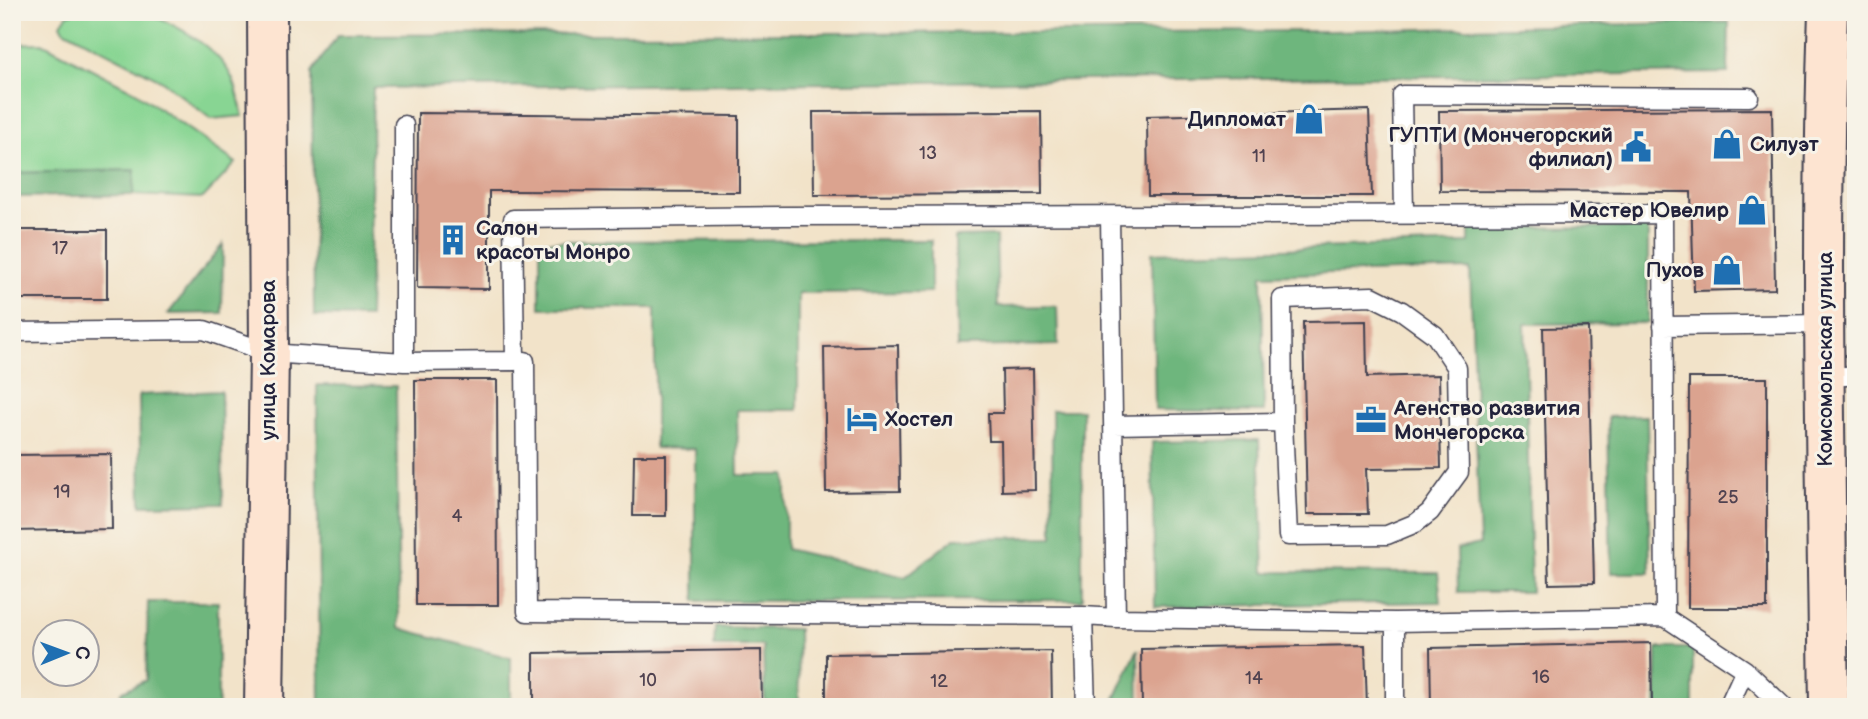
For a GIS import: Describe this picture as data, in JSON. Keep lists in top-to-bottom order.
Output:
{
  "streets": {
    "street": ["Комсомольская улица", "улица Комарова"]
  },
  "places": {
    "shop": [
      "Дипломат",
      "Силуэт",
      "Мастер Ювелир",
      "Пухов"
    ],
    "public building": ["ГУПТИ (Мончегорский филиал)"],
    "building": ["Салон красоты Монро"],
    "hotel": ["Хостел"],
    "office": ["Агенство развития Мончегорска"]
  },
  "house_numbers": [
    "13",
    "11",
    "17",
    "19",
    "25",
    "4",
    "16",
    "14",
    "10",
    "12"
  ],
  "north": "right"
}
